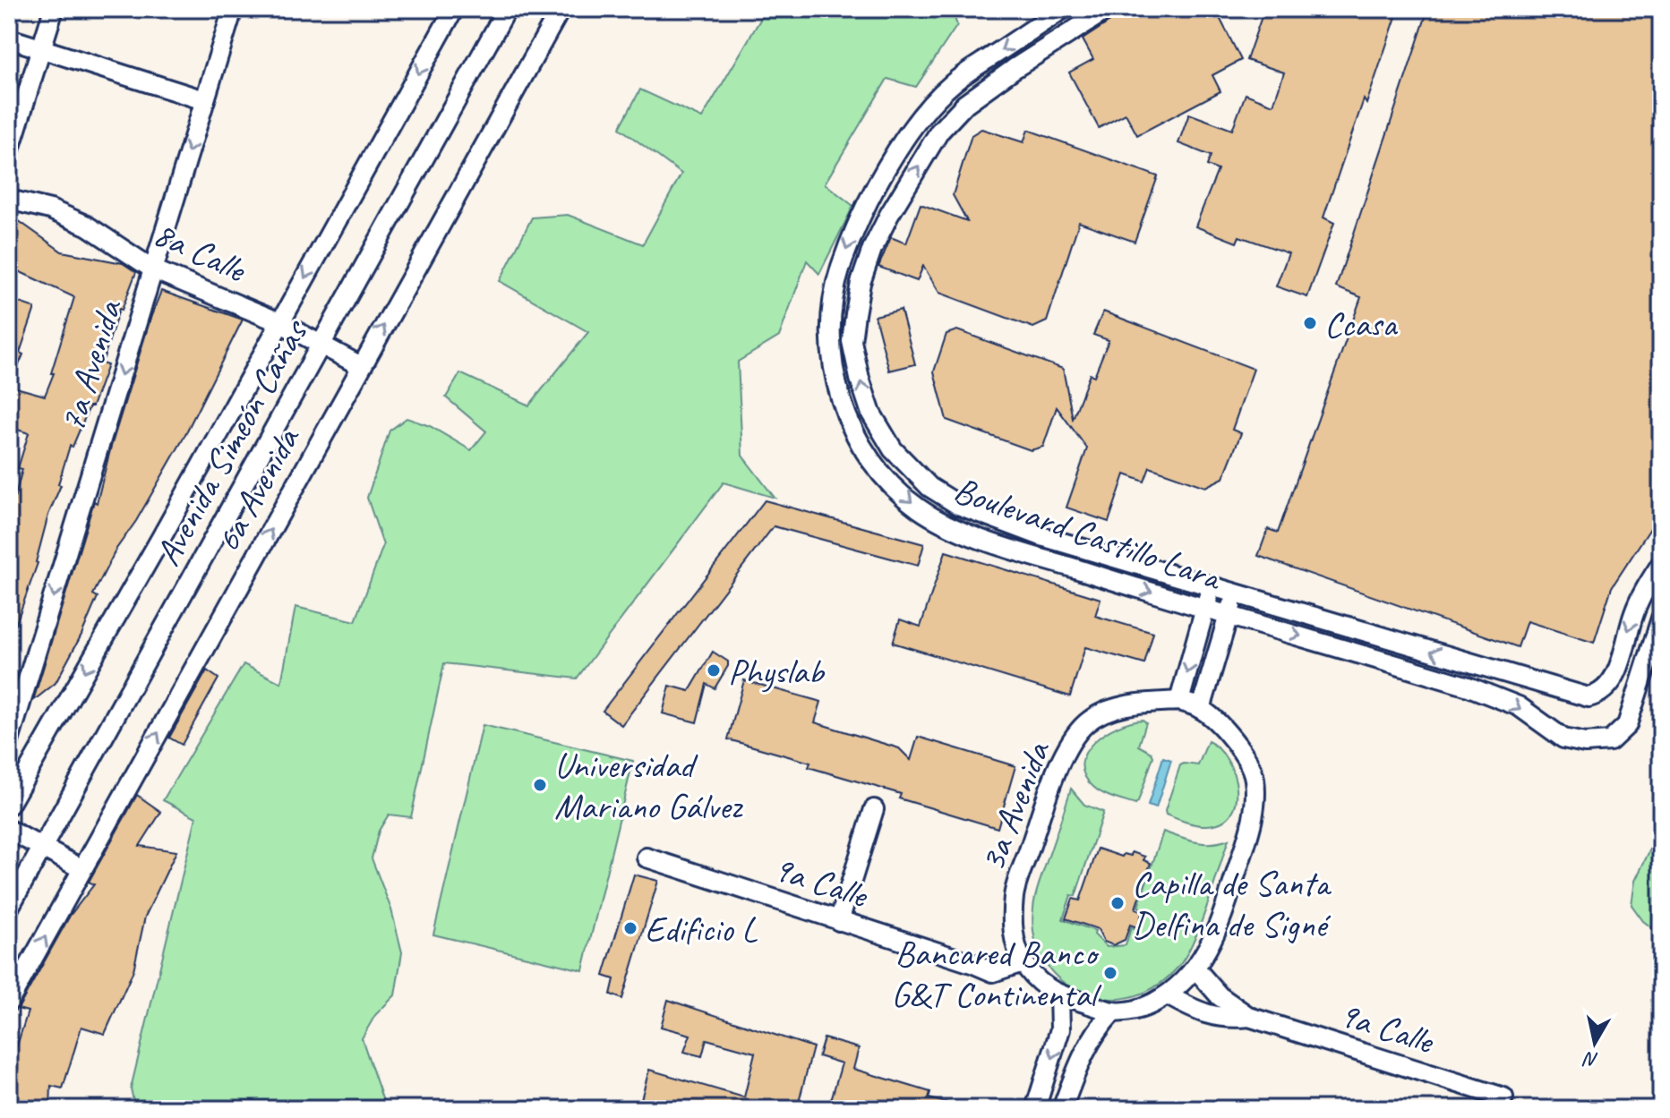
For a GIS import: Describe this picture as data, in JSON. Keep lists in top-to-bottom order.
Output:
{
  "streets": {
    "street": [
      "8a Calle",
      "7a Avenida",
      "Avenida Simeón Cañas",
      "6a Avenida",
      "Boulevard Castillo Lara",
      "3a Avenida",
      "9a Calle"
    ]
  },
  "crossings": [
    ["8a Calle", "7a Avenida"],
    ["8a Calle", "Avenida Simeón Cañas"],
    ["8a Calle", "6a Avenida"],
    ["3a Avenida", "9a Calle"]
  ],
  "one_way": ["7a Avenida"],
  "places": [
    "Ccasa",
    "Physlab",
    "Universidad Mariano Gálvez",
    "Capilla de Santa Delfina de Signé",
    "Edificio L",
    "Bancared Banco G&T Continental"
  ],
  "north": "bottom"
}
